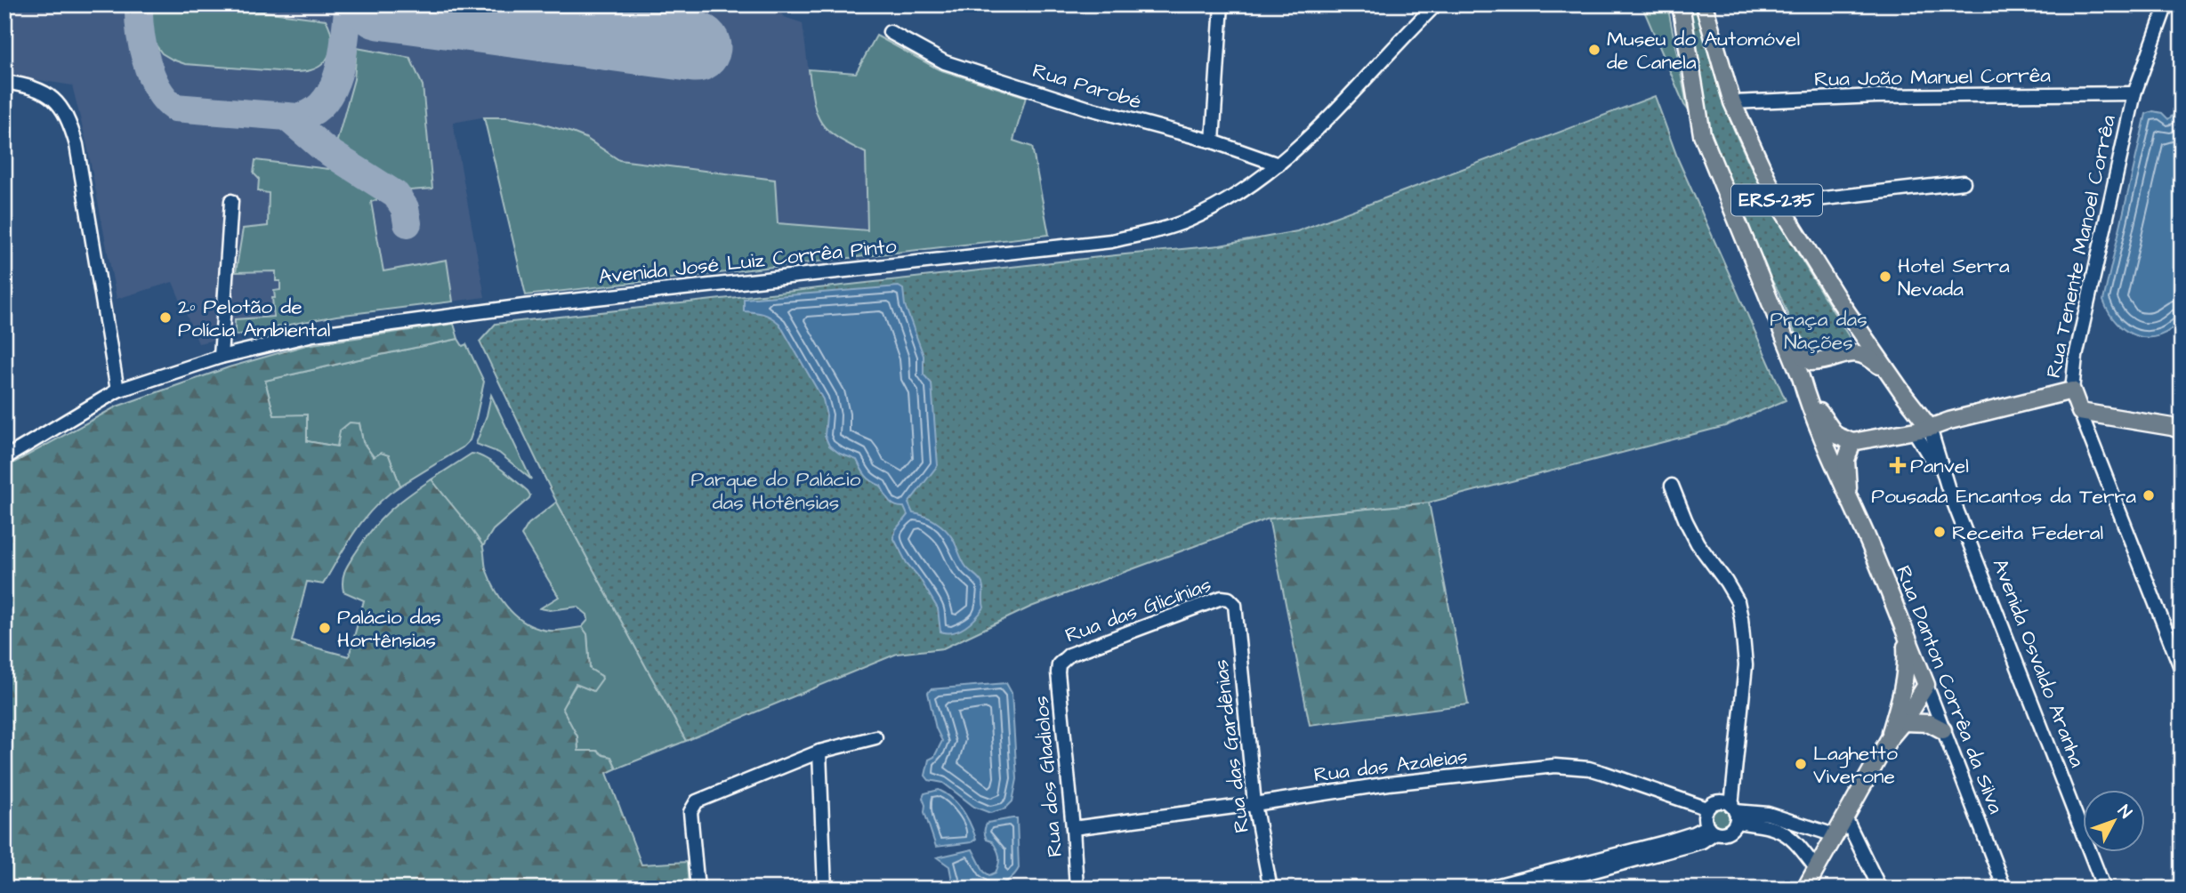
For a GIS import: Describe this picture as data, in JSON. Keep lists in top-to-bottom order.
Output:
{
  "streets": {
    "main road": [
      "ERS-235",
      "Rua Tenente Manoel Corrêa",
      "Avenida Osvaldo Aranha",
      "Rua Danton Corrêa da Silva"
    ],
    "street": [
      "Rua João Manuel Corrêa",
      "Rua Parobé",
      "Avenida José Luiz Corrêa Pinto",
      "Rua das Glicínias",
      "Rua das Gardênias",
      "Rua das Azaleias",
      "Rua dos Gladiolos"
    ]
  },
  "crossings": [
    ["Rua João Manuel Corrêa", "Rua Tenente Manoel Corrêa"],
    ["Rua João Manuel Corrêa", "Avenida Osvaldo Aranha"],
    ["Rua Parobé", "Avenida José Luiz Corrêa Pinto"],
    ["ERS-235", "Avenida Osvaldo Aranha"],
    ["ERS-235", "Rua Danton Corrêa da Silva"],
    ["Rua das Glicínias", "Rua das Gardênias"],
    ["Rua das Glicínias", "Rua dos Gladiolos"],
    ["Avenida Osvaldo Aranha", "Rua Danton Corrêa da Silva"],
    ["Rua das Gardênias", "Rua das Azaleias"],
    ["Rua das Azaleias", "Rua dos Gladiolos"]
  ],
  "parks": ["Praça das Nações", "Parque do Palácio das Hotênsias"],
  "places": {
    "other": [
      "Museu do Automóvel de Canela",
      "Hotel Serra Nevada",
      "2º Pelotão de Polícia Ambiental",
      "Pousada Encantos da Terra",
      "Receita Federal",
      "Palácio das Hortênsias",
      "Laghetto Viverone"
    ],
    "health": ["Panvel"]
  },
  "north": "top right"
}
